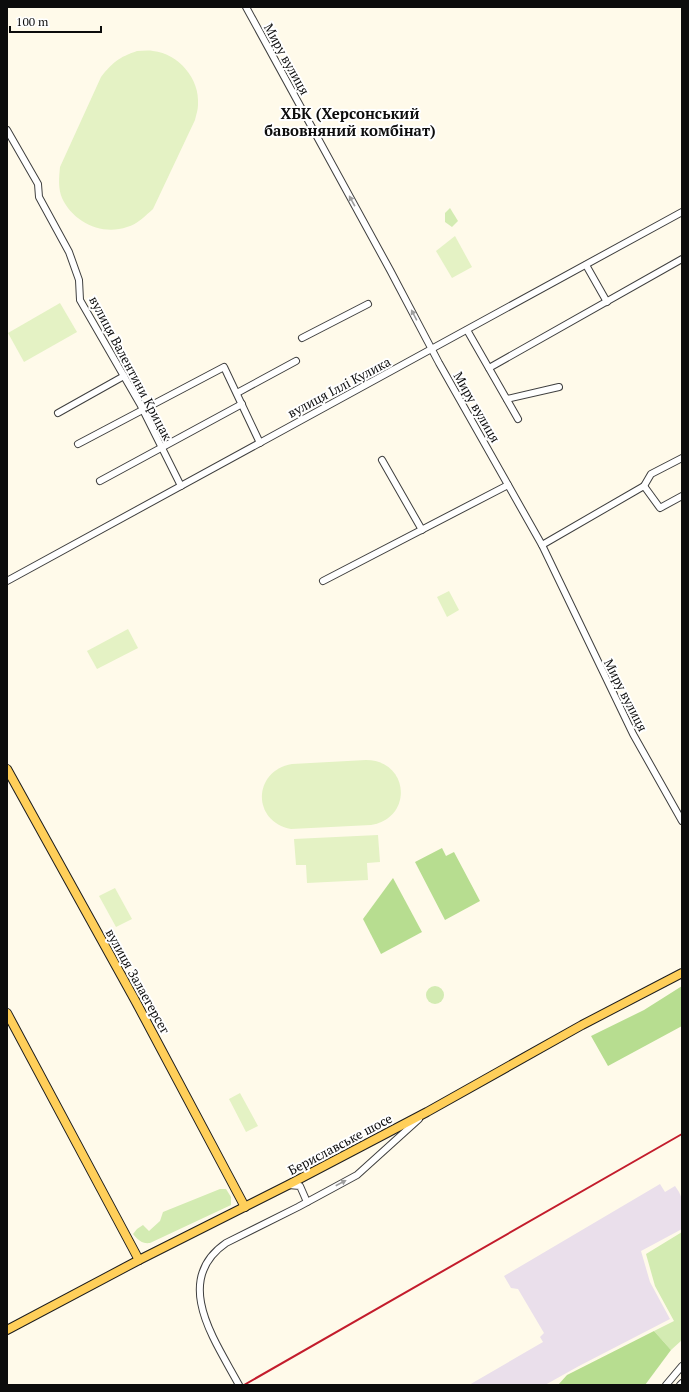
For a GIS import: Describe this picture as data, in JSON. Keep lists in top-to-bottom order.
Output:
{
  "streets": {
    "main road": ["вулиця Залаегерсег", "Бериславське шосе"],
    "street": ["Миру вулиця", "вулиця Валентини Крицак", "вулиця Іллі Кулика"]
  },
  "crossings": [
    ["Миру вулиця", "вулиця Іллі Кулика"],
    ["вулиця Валентини Крицак", "вулиця Іллі Кулика"],
    ["вулиця Залаегерсег", "Бериславське шосе"]
  ],
  "one_way": ["Миру вулиця"],
  "districts": ["ХБК (Херсонський бавовняний комбінат)"],
  "scale_bar": "100 m"
}
